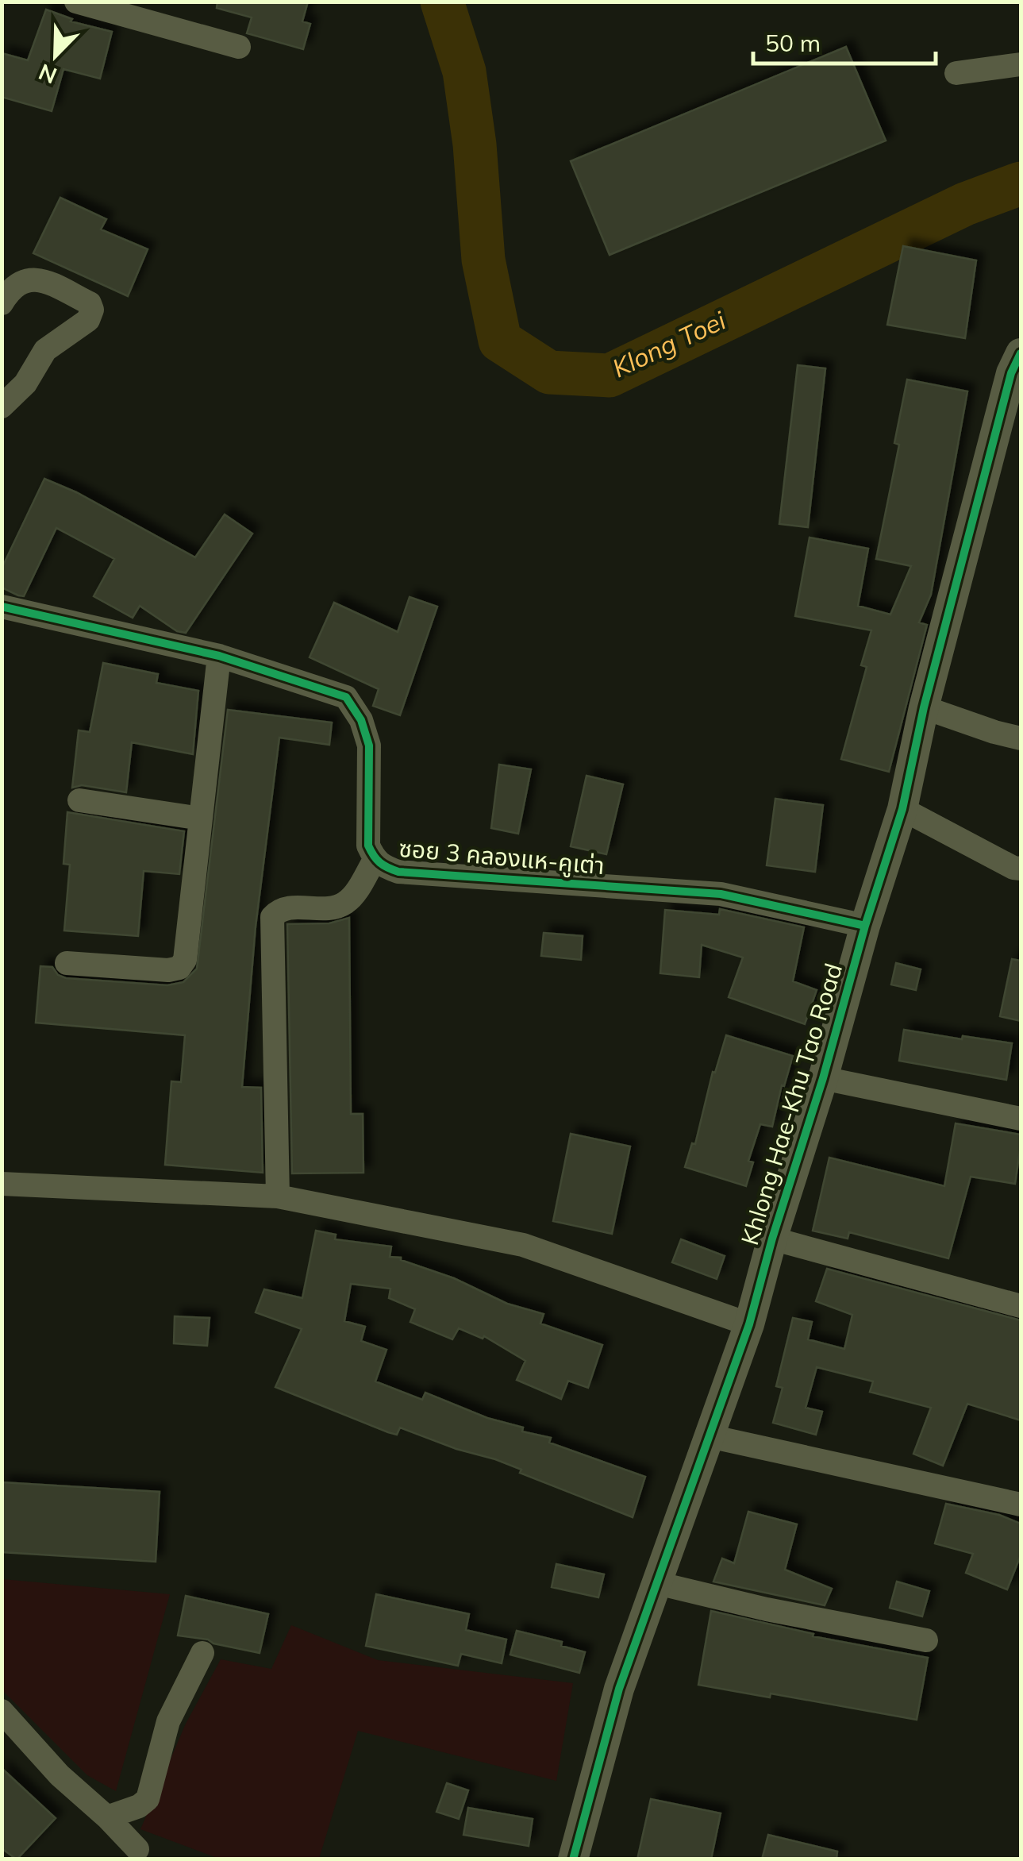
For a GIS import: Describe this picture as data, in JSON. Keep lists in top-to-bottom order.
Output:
{
  "streets": {
    "street": ["ซอย 3 คลองแห-คูเต่า", "Khlong Hae-Khu Tao Road"]
  },
  "crossings": [
    ["ซอย 3 คลองแห-คูเต่า", "Khlong Hae-Khu Tao Road"]
  ],
  "water": ["Klong Toei"],
  "scale_bar": "50 m",
  "north": "bottom left"
}
